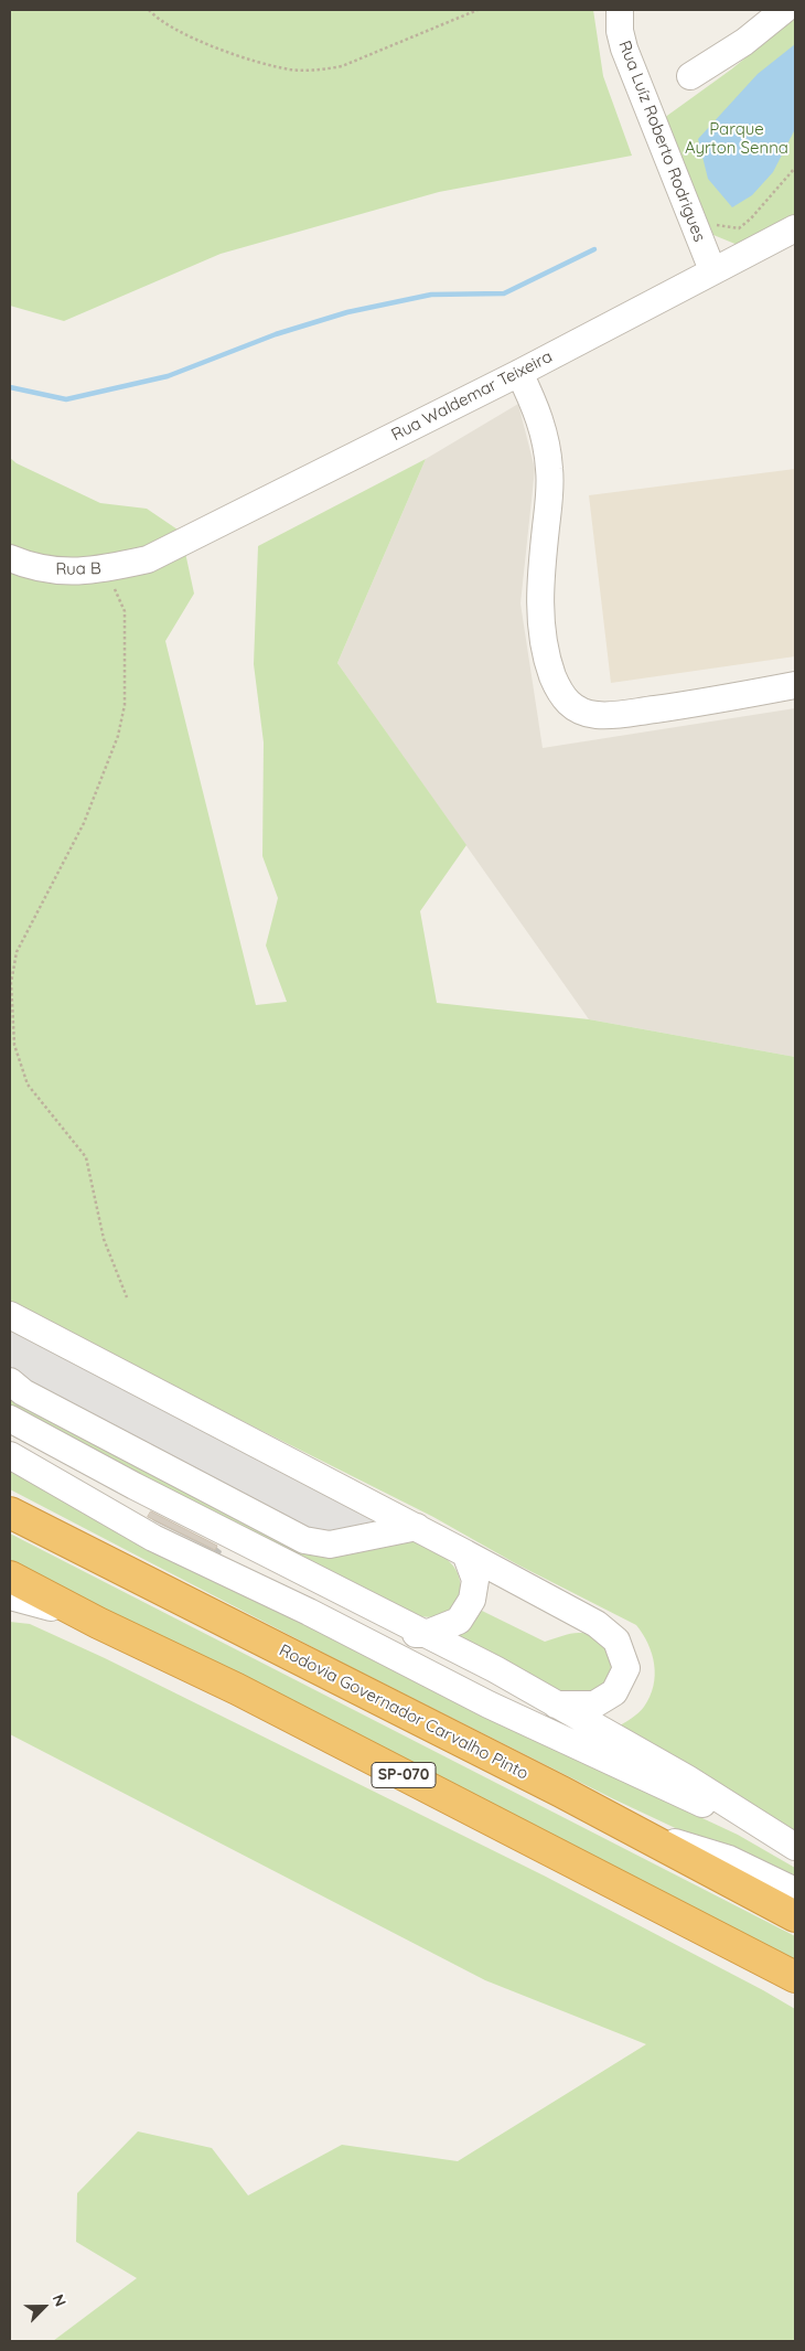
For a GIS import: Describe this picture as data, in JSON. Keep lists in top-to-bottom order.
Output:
{
  "streets": {
    "highway": ["Rodovia Governador Carvalho Pinto", "SP-070"],
    "street": ["Rua Luíz Roberto Rodrigues", "Rua Waldemar Teixeira", "Rua B"]
  },
  "crossings": [
    ["Rua Luíz Roberto Rodrigues", "Rua Waldemar Teixeira"],
    ["Rua Waldemar Teixeira", "Rua B"]
  ],
  "parks": ["Parque Ayrton Senna"],
  "north": "top right"
}
